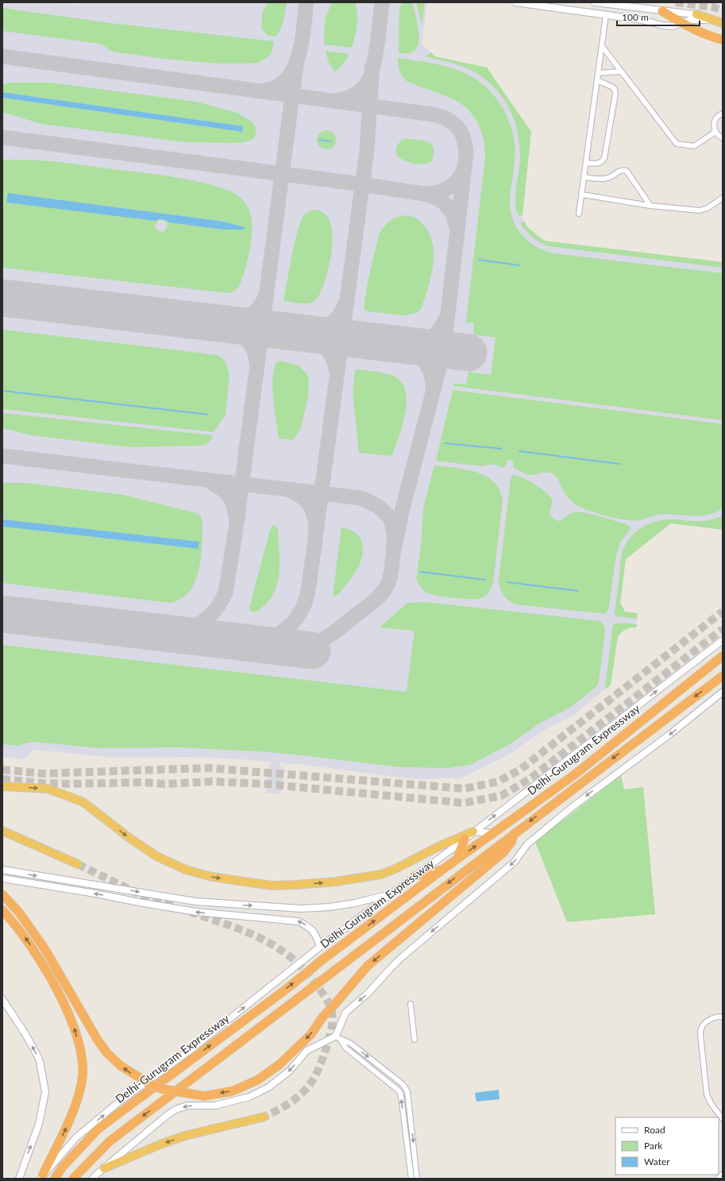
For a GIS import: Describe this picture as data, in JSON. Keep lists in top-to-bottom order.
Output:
{
  "streets": {
    "highway": ["Delhi-Gurugram Expressway"]
  },
  "legend": ["Road", "Park", "Water"],
  "scale_bar": "100 m"
}
